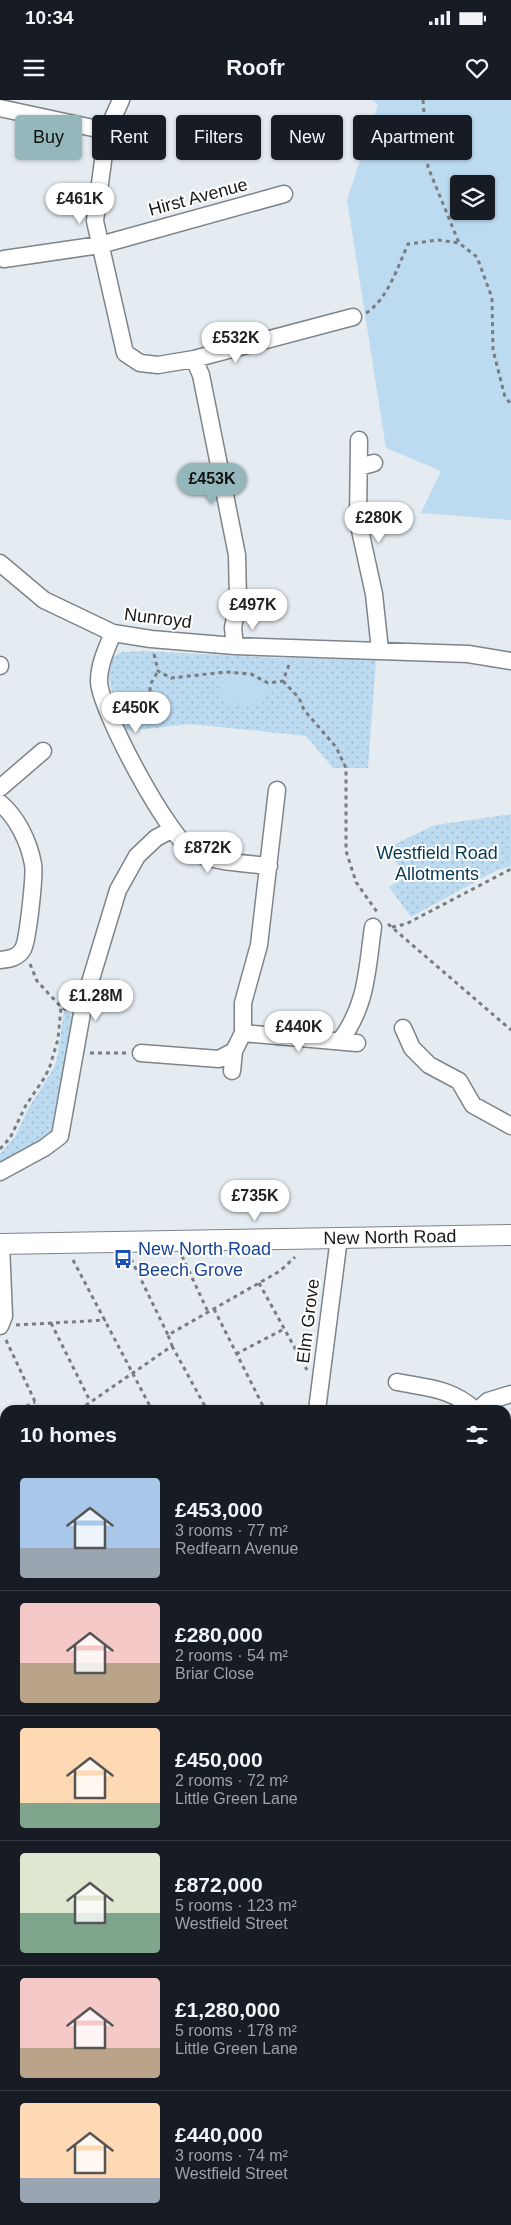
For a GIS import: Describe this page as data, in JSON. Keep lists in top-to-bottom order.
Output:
{
  "streets": {
    "main road": ["New North Road"],
    "street": ["Hirst Avenue", "Nunroyd", "Elm Grove"]
  },
  "crossings": [
    ["New North Road", "Elm Grove"]
  ],
  "parks": ["Westfield Road Allotments"],
  "places": {
    "bus stop": ["New North Road Beech Grove"]
  },
  "page": {
    "status": "10:34",
    "header": "Roofr",
    "chip": [
      "Buy",
      "Rent",
      "Filters",
      "New",
      "Apartment"
    ],
    "price": [
      "£461K",
      "£532K",
      "£453K",
      "£280K",
      "£497K",
      "£450K",
      "£872K",
      "£1.28M",
      "£440K",
      "£735K"
    ],
    "heading": "10 homes",
    "list": [
      {
        "name": "£453,000",
        "note": "3 rooms · 77 m² · Redfearn Avenue"
      },
      {
        "name": "£280,000",
        "note": "2 rooms · 54 m² · Briar Close"
      },
      {
        "name": "£450,000",
        "note": "2 rooms · 72 m² · Little Green Lane"
      },
      {
        "name": "£872,000",
        "note": "5 rooms · 123 m² · Westfield Street"
      },
      {
        "name": "£1,280,000",
        "note": "5 rooms · 178 m² · Little Green Lane"
      },
      {
        "name": "£440,000",
        "note": "3 rooms · 74 m² · Westfield Street"
      }
    ]
  }
}
